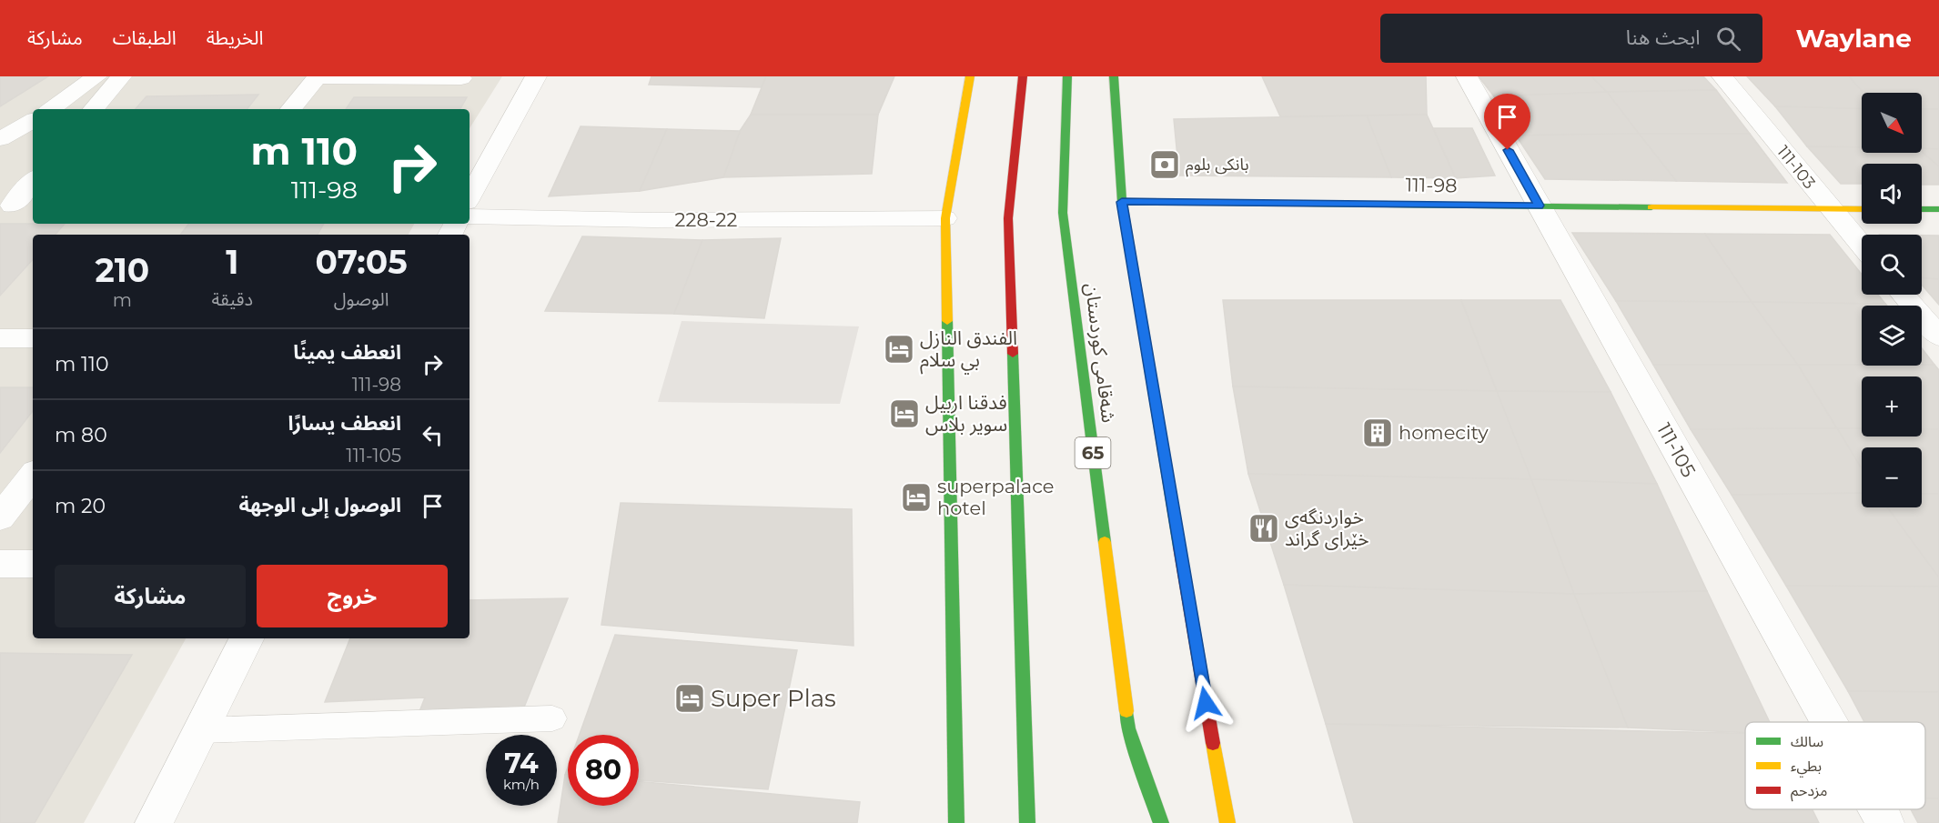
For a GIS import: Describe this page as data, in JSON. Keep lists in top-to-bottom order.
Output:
{
  "streets": {
    "main road": ["111-98", "شەقامی کوردستان", "65"],
    "street": ["111-103", "228-22", "111-105"]
  },
  "crossings": [
    ["111-103", "111-98"],
    ["111-98", "111-105"]
  ],
  "places": {
    "bank": ["بانکی بلوم"],
    "hotel": [
      "الفندق النازل بي سلام",
      "فدقنا اربيل سوير بلاس",
      "superpalace hotel",
      "Super Plas"
    ],
    "building": ["homecity"],
    "restaurant": ["خواردنگەی خێرای گراند"]
  },
  "legend": ["سالك", "بطيء", "مزدحم"],
  "north": "bottom right",
  "page": {
    "header": "Waylane",
    "search": "ابحث هنا",
    "nav": ["الخريطة", "الطبقات", "مشاركة"],
    "map_buttons": ["+", "−"],
    "turn": ["110 m", "111-98"],
    "eta": [
      "07:05",
      "الوصول",
      "1",
      "دقيقة",
      "210",
      "m"
    ],
    "list": [
      {
        "name": "انعطف يمينًا",
        "note": "111-98",
        "value": "110 m"
      },
      {
        "name": "انعطف يسارًا",
        "note": "111-105",
        "value": "80 m"
      },
      {
        "name": "الوصول إلى الوجهة",
        "value": "20 m"
      }
    ],
    "buttons": ["خروج", "مشاركة"],
    "speed": "74 km/h",
    "limit": "80"
  }
}
